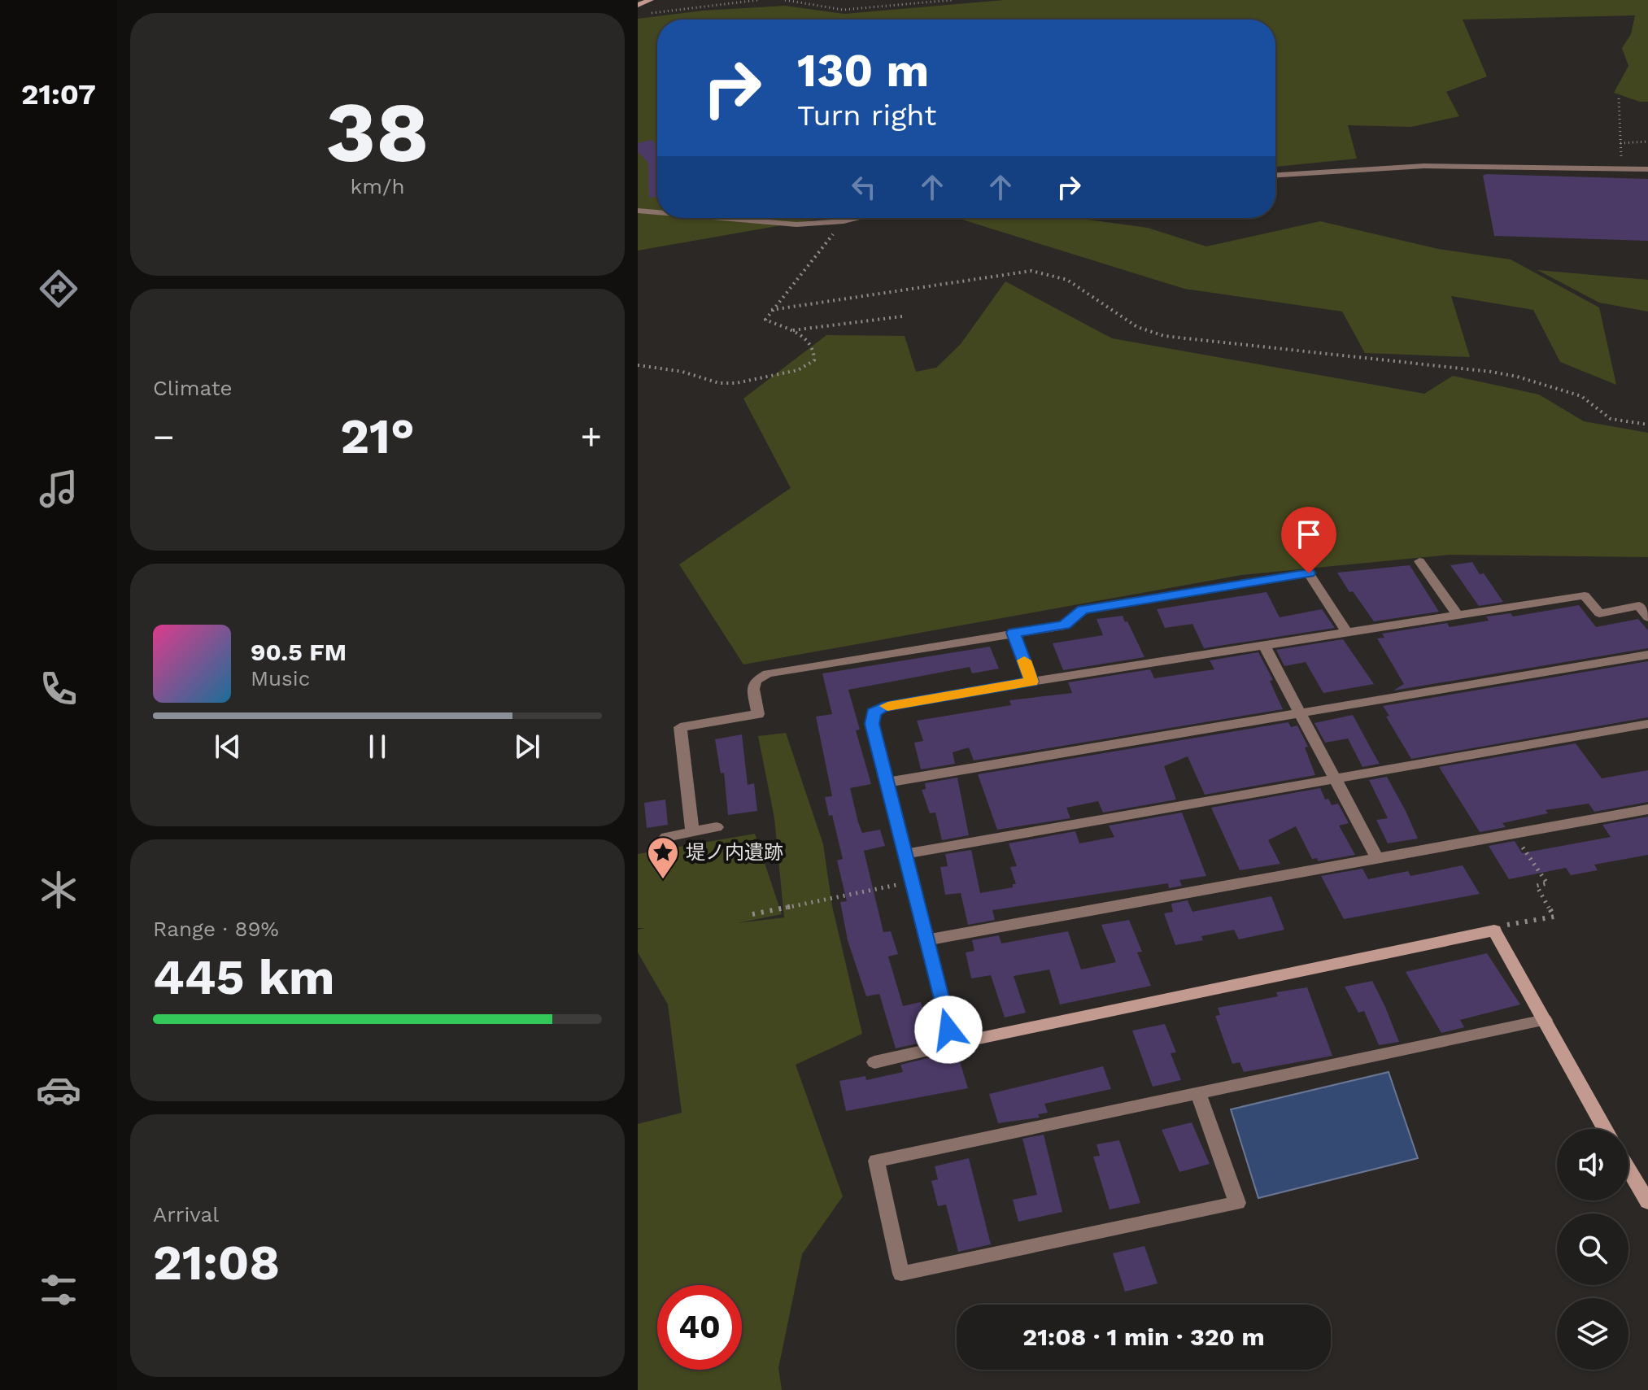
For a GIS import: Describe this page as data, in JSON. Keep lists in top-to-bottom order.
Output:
{
  "places": {
    "place": ["堤ノ内遺跡"]
  },
  "page": {
    "tabs": "21:07",
    "tile": [
      ["38", "km/h"],
      "Climate",
      ["Range · 89%", "445 km"],
      ["Arrival", "21:08"]
    ],
    "turn": ["130 m", "Turn right"],
    "heat": ["−", "21°", "+"],
    "song": ["90.5 FM", "Music"],
    "limit": "40",
    "trip": "21:08 · 1 min · 320 m"
  }
}
